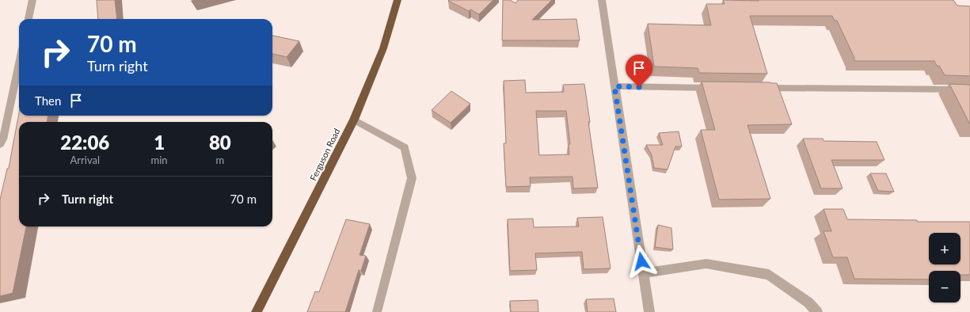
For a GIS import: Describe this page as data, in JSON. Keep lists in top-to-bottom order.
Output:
{
  "streets": {
    "highway": ["Ferguson Road"]
  },
  "page": {
    "turn": ["70 m", "Turn right"],
    "then": "Then",
    "eta": [
      "22:06",
      "Arrival",
      "1",
      "min",
      "80",
      "m"
    ],
    "list": [
      {
        "name": "Turn right",
        "value": "70 m"
      }
    ],
    "map_buttons": ["+", "−"]
  }
}
